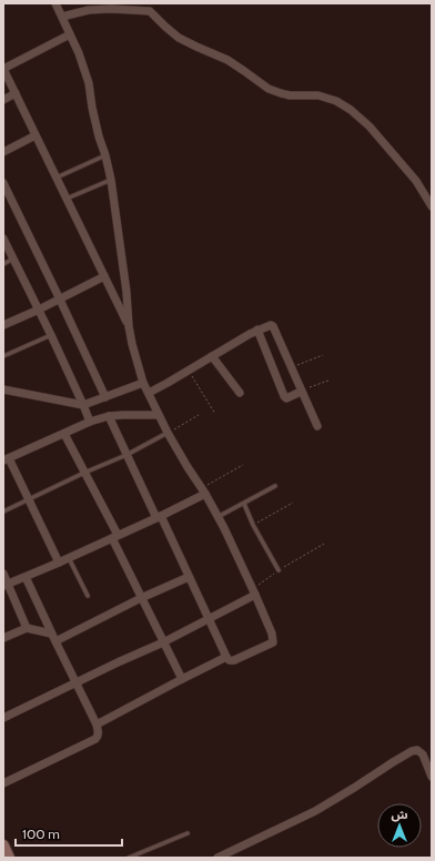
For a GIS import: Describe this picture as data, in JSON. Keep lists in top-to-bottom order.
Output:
{
  "scale_bar": "100 m",
  "north": "top"
}
